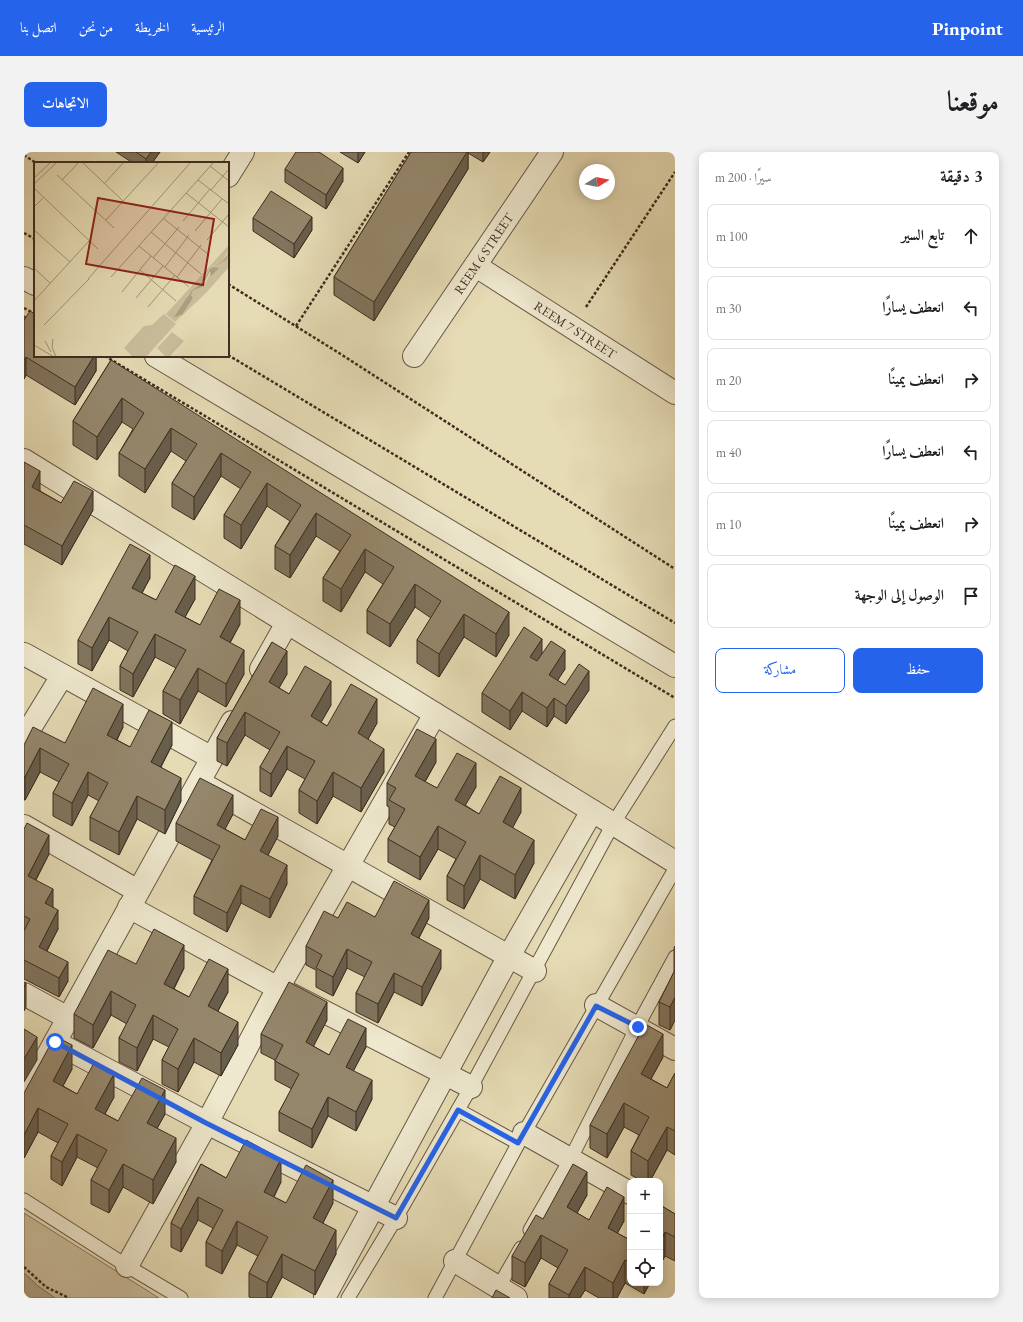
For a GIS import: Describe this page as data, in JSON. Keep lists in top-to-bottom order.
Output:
{
  "streets": {
    "street": ["REEM 6 STREET", "REEM 7 STREET"]
  },
  "crossings": [
    ["REEM 6 STREET", "REEM 7 STREET"]
  ],
  "north": "right",
  "page": {
    "header": "Pinpoint",
    "nav": [
      "الرئيسية",
      "الخريطة",
      "من نحن",
      "اتصل بنا"
    ],
    "title": "موقعنا",
    "buttons": [
      "الاتجاهات",
      ["حفظ", "مشاركة"]
    ],
    "heading": ["3 دقيقة", "سيرًا · 200 m"],
    "list": [
      ["تابع السير", "100 m"],
      ["انعطف يسارًا", "30 m"],
      ["انعطف يمينًا", "20 m"],
      ["انعطف يسارًا", "40 m"],
      ["انعطف يمينًا", "10 m"],
      "الوصول إلى الوجهة"
    ],
    "map_buttons": ["+", "−"]
  }
}
